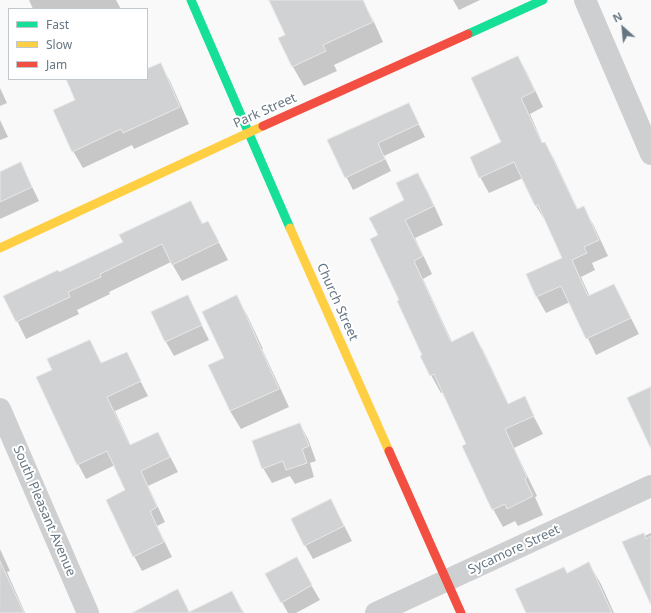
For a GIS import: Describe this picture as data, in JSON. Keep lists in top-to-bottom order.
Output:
{
  "streets": {
    "street": [
      "Park Street",
      "Church Street",
      "South Pleasant Avenue",
      "Sycamore Street"
    ]
  },
  "crossings": [
    ["Park Street", "Church Street"],
    ["Church Street", "Sycamore Street"]
  ],
  "legend": ["Fast", "Slow", "Jam"],
  "north": "top left"
}
